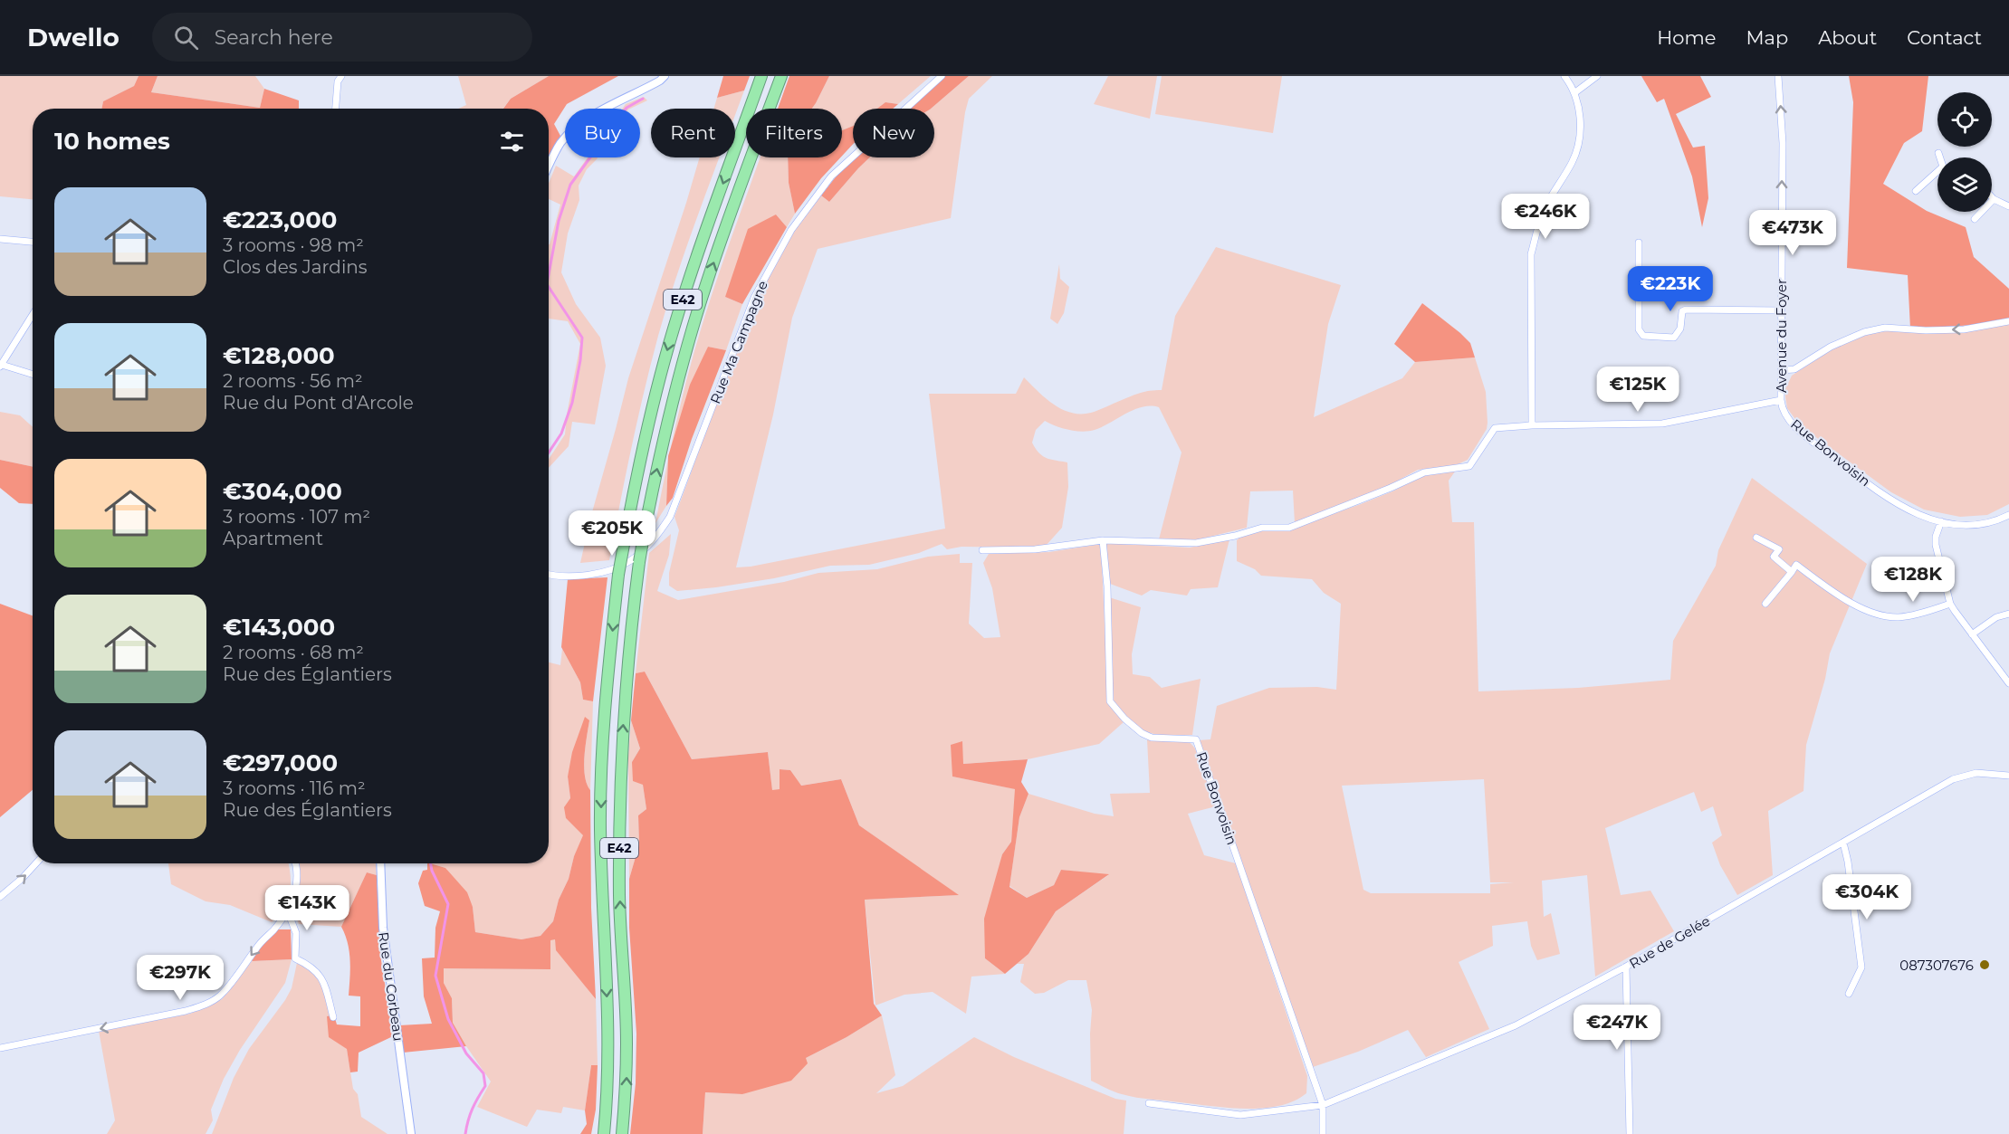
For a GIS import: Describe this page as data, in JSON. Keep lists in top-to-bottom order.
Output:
{
  "streets": {
    "highway": ["E42"],
    "street": [
      "Avenue du Foyer",
      "Rue Ma Campagne",
      "Rue Bonvoisin",
      "Rue de Gelée",
      "Rue du Corbeau"
    ]
  },
  "crossings": [
    ["Avenue du Foyer", "Rue Bonvoisin"],
    ["Rue Bonvoisin", "Rue de Gelée"]
  ],
  "one_way": ["Avenue du Foyer"],
  "places": ["087307676"],
  "page": {
    "header": "Dwello",
    "search": "Search here",
    "nav": [
      "Home",
      "Map",
      "About",
      "Contact"
    ],
    "chip": [
      "Buy",
      "Rent",
      "Filters",
      "New"
    ],
    "heading": "10 homes",
    "list": [
      {
        "name": "€223,000",
        "note": "3 rooms · 98 m² · Clos des Jardins"
      },
      {
        "name": "€128,000",
        "note": "2 rooms · 56 m² · Rue du Pont d'Arcole"
      },
      {
        "name": "€304,000",
        "note": "3 rooms · 107 m² · Apartment"
      },
      {
        "name": "€143,000",
        "note": "2 rooms · 68 m² · Rue des Églantiers"
      },
      {
        "name": "€297,000",
        "note": "3 rooms · 116 m² · Rue des Églantiers"
      }
    ],
    "price": [
      "€246K",
      "€473K",
      "€223K",
      "€125K",
      "€205K",
      "€128K",
      "€304K",
      "€143K",
      "€297K",
      "€247K"
    ]
  }
}
